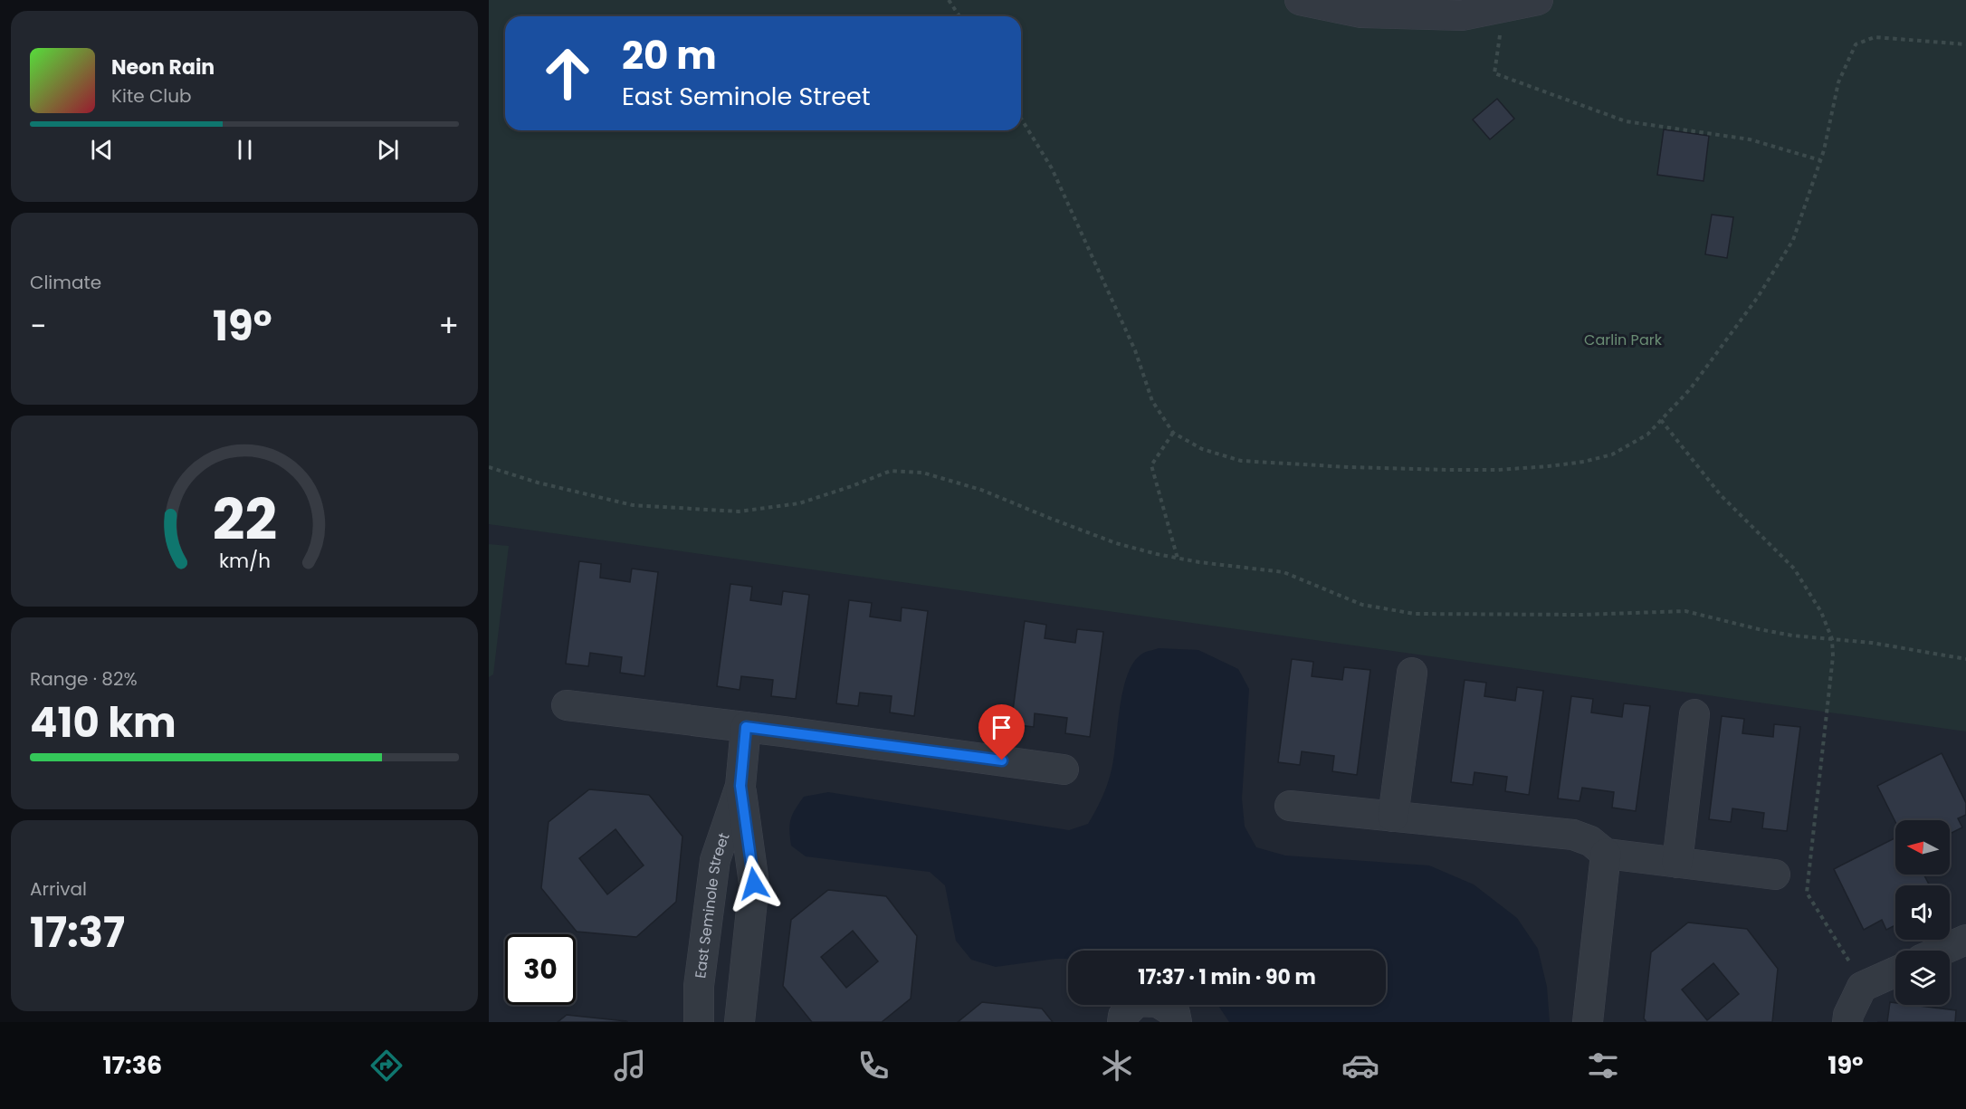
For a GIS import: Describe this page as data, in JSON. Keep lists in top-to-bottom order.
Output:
{
  "streets": {
    "street": ["East Seminole Street"]
  },
  "parks": ["Carlin Park"],
  "north": "left",
  "page": {
    "turn": ["20 m", "East Seminole Street"],
    "song": ["Neon Rain", "Kite Club"],
    "tile": [
      "Climate",
      ["Range · 82%", "410 km"],
      ["Arrival", "17:37"]
    ],
    "heat": ["−", "19°", "+"],
    "limit": "30",
    "trip": "17:37 · 1 min · 90 m",
    "tabs": ["17:36", "19°"],
    "gauge": ["22", "km/h"]
  }
}
